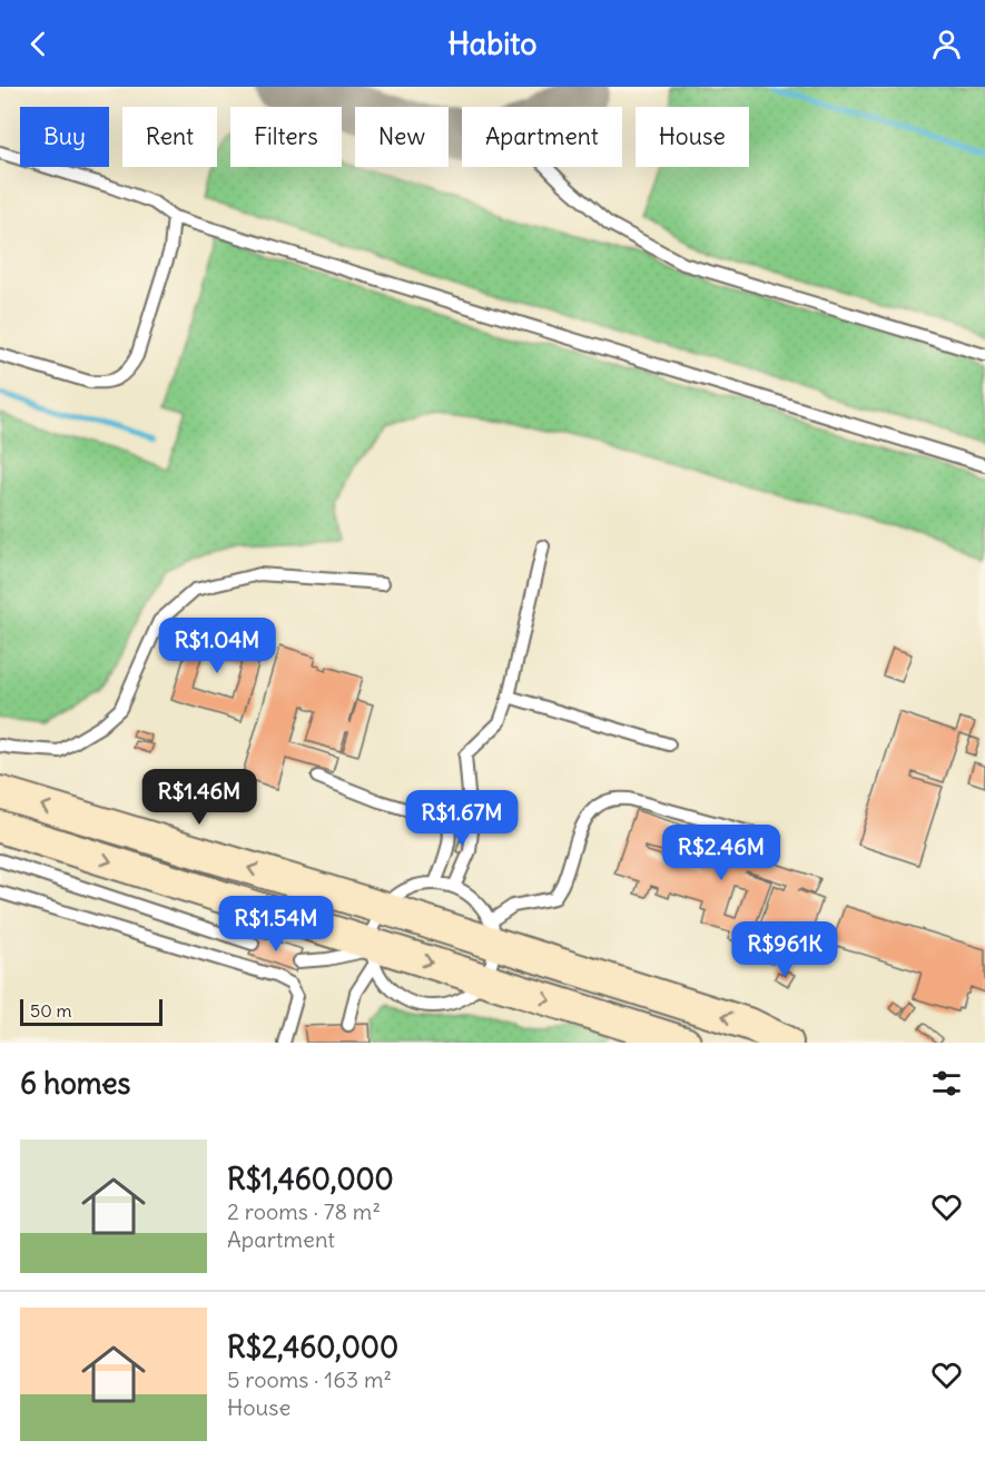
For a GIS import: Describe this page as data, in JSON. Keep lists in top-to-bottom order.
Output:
{
  "scale_bar": "50 m",
  "page": {
    "header": "Habito",
    "chip": [
      "Buy",
      "Rent",
      "Filters",
      "New",
      "Apartment",
      "House"
    ],
    "price": [
      "R$1.04M",
      "R$1.46M",
      "R$1.67M",
      "R$2.46M",
      "R$1.54M",
      "R$961K"
    ],
    "scale": "50 m",
    "heading": "6 homes",
    "list": [
      {
        "name": "R$1,460,000",
        "note": "2 rooms · 78 m² · Apartment"
      },
      {
        "name": "R$2,460,000",
        "note": "5 rooms · 163 m² · House"
      }
    ]
  }
}
